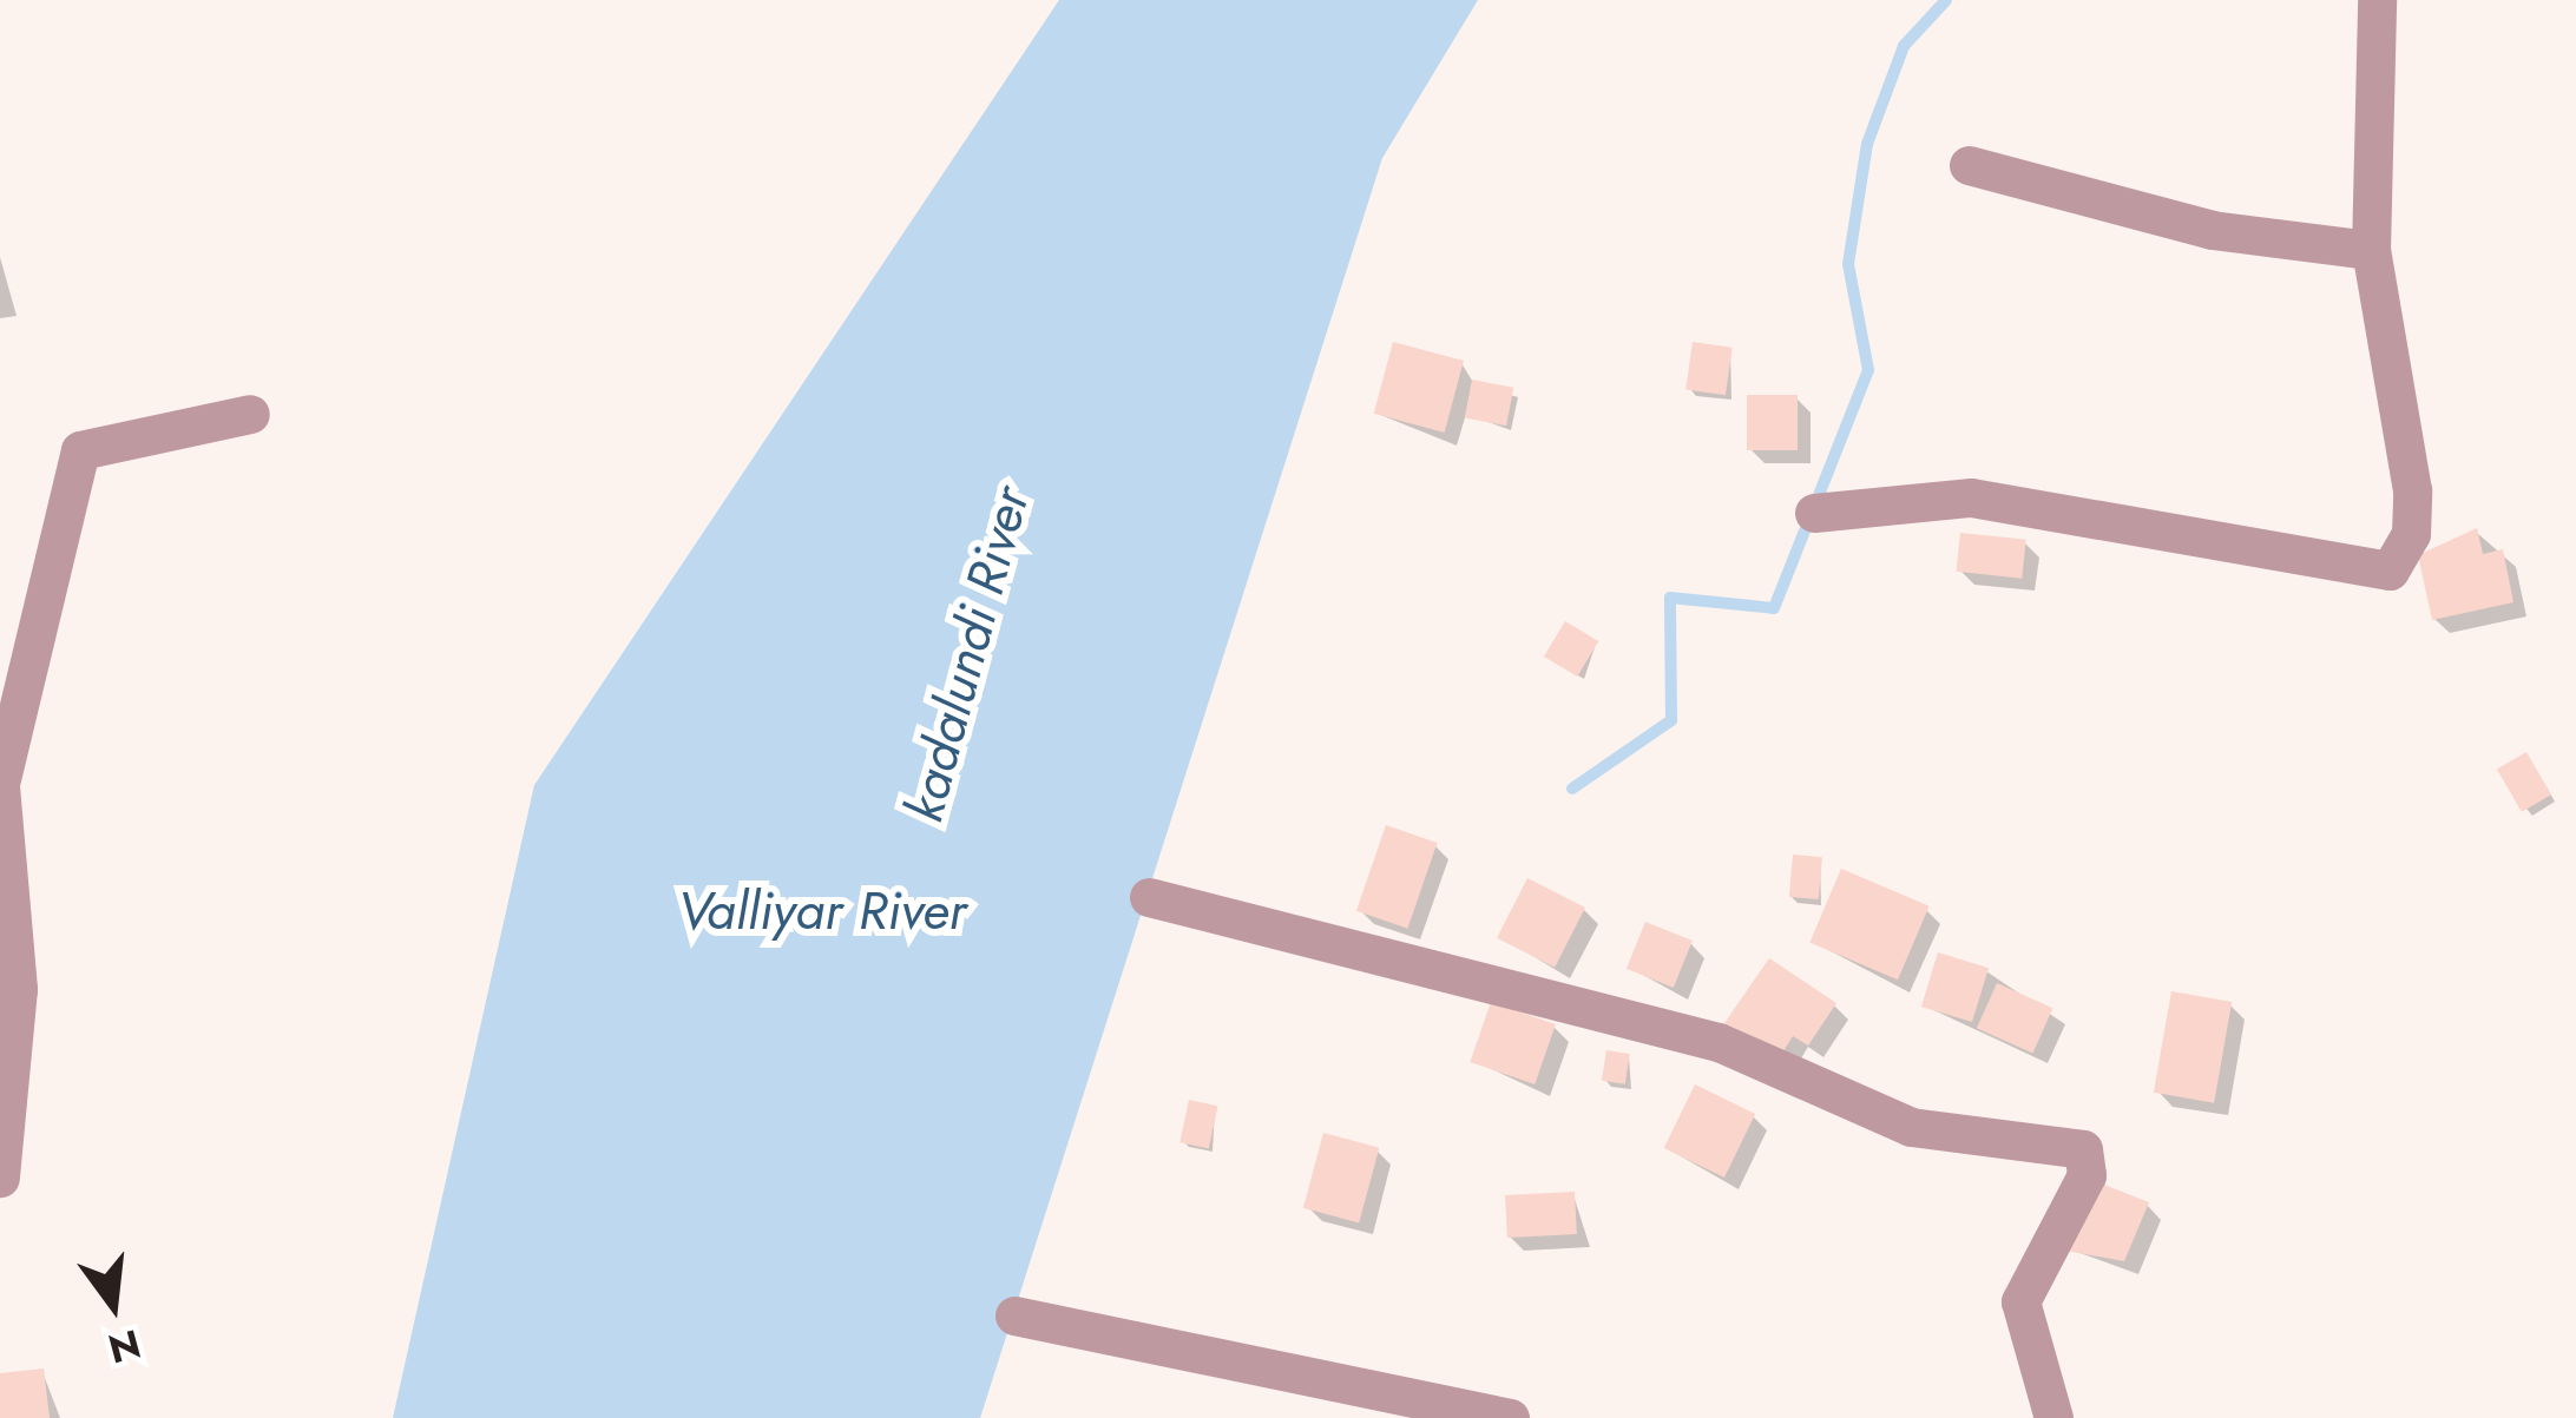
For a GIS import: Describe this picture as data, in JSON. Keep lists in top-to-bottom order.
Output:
{
  "water": ["kadalundi River", "Valliyar River"],
  "north": "bottom"
}
